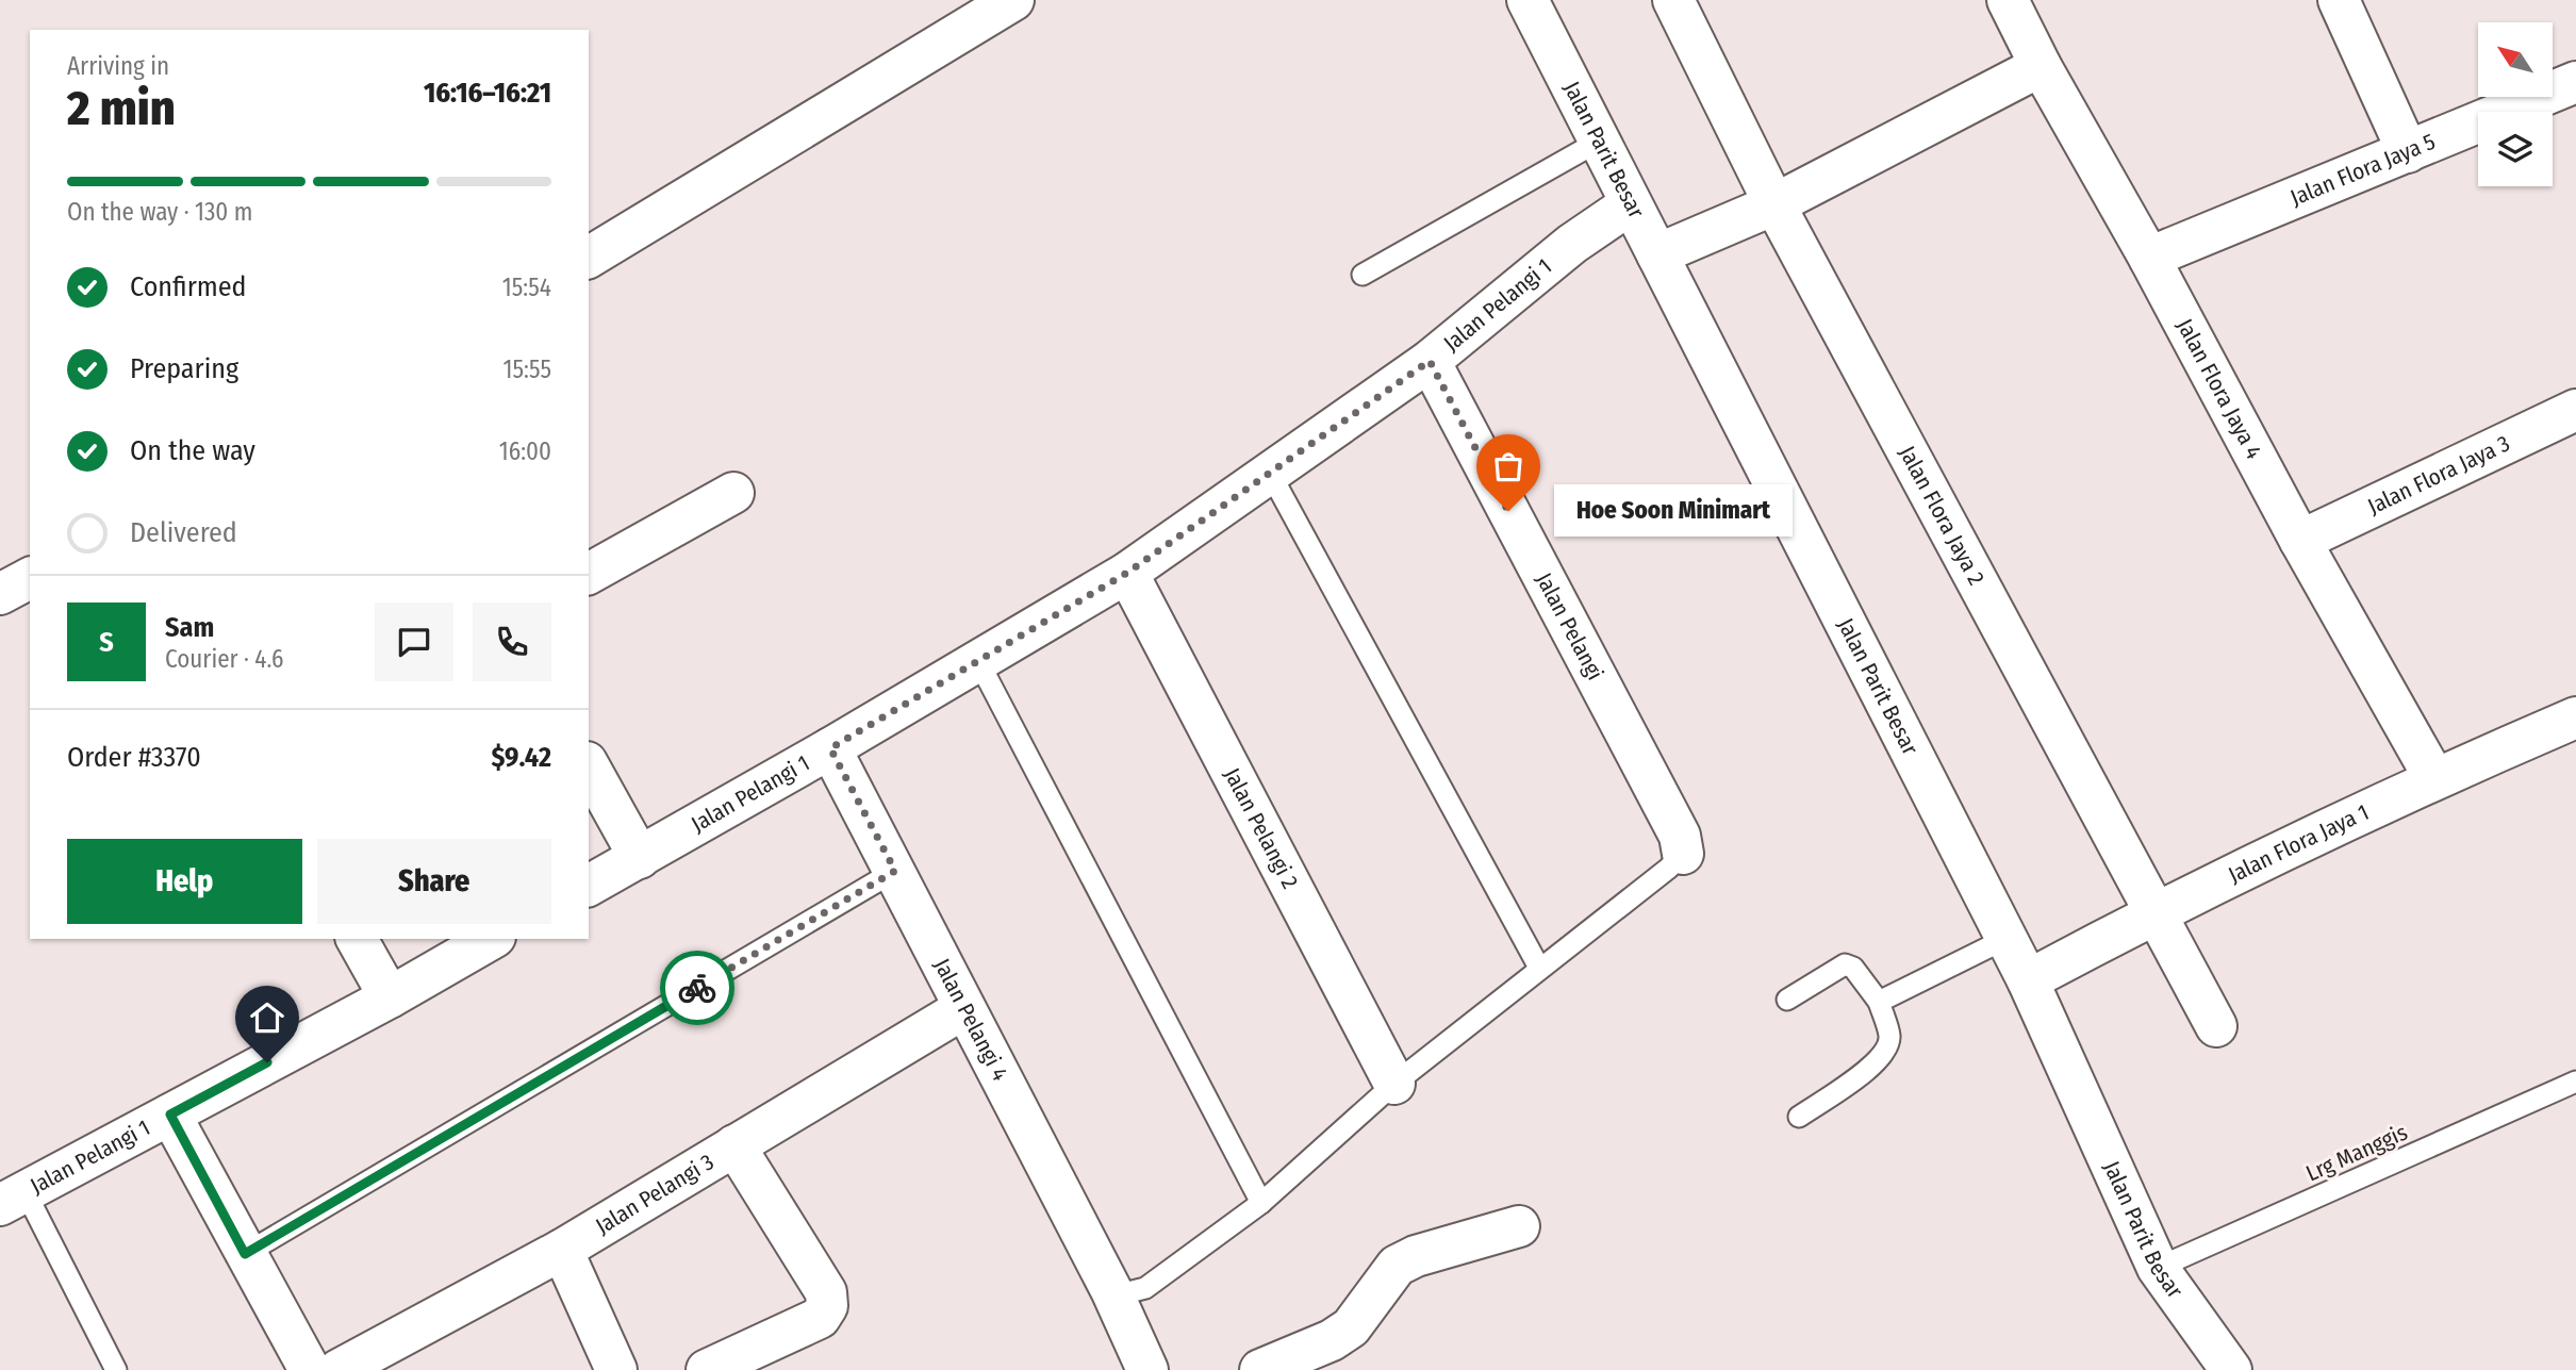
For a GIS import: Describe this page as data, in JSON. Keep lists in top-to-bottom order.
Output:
{
  "streets": {
    "street": [
      "Jalan Parit Besar",
      "Jalan Flora Jaya 5",
      "Jalan Pelangi 1",
      "Jalan Flora Jaya 4",
      "Jalan Flora Jaya 3",
      "Jalan Flora Jaya 2",
      "Jalan Pelangi",
      "Jalan Pelangi 2",
      "Jalan Flora Jaya 1",
      "Jalan Pelangi 4",
      "Jalan Pelangi 3"
    ],
    "lane": ["Lrg Manggis"]
  },
  "crossings": [
    ["Jalan Parit Besar", "Jalan Pelangi 1"],
    ["Jalan Parit Besar", "Jalan Flora Jaya 1"],
    ["Jalan Parit Besar", "Lrg Manggis"],
    ["Jalan Flora Jaya 5", "Jalan Flora Jaya 4"],
    ["Jalan Pelangi 1", "Jalan Pelangi"],
    ["Jalan Pelangi 1", "Jalan Pelangi 2"],
    ["Jalan Pelangi 1", "Jalan Pelangi 4"],
    ["Jalan Flora Jaya 4", "Jalan Flora Jaya 3"],
    ["Jalan Flora Jaya 4", "Jalan Flora Jaya 1"],
    ["Jalan Flora Jaya 2", "Jalan Flora Jaya 1"],
    ["Jalan Pelangi 4", "Jalan Pelangi 3"]
  ],
  "places": ["Hoe Soon Minimart"],
  "north": "top left",
  "page": {
    "heading": ["2 min", "Arriving in", "16:16–16:21"],
    "panel": [
      "Sam",
      "Courier · 4.6",
      "Order #3370",
      "$9.42"
    ],
    "bar": "On the way · 130 m",
    "list": [
      ["Confirmed", "15:54"],
      ["Preparing", "15:55"],
      ["On the way", "16:00"],
      "Delivered"
    ],
    "bubble": "Hoe Soon Minimart",
    "round": "S",
    "buttons": ["Help", "Share"]
  }
}
